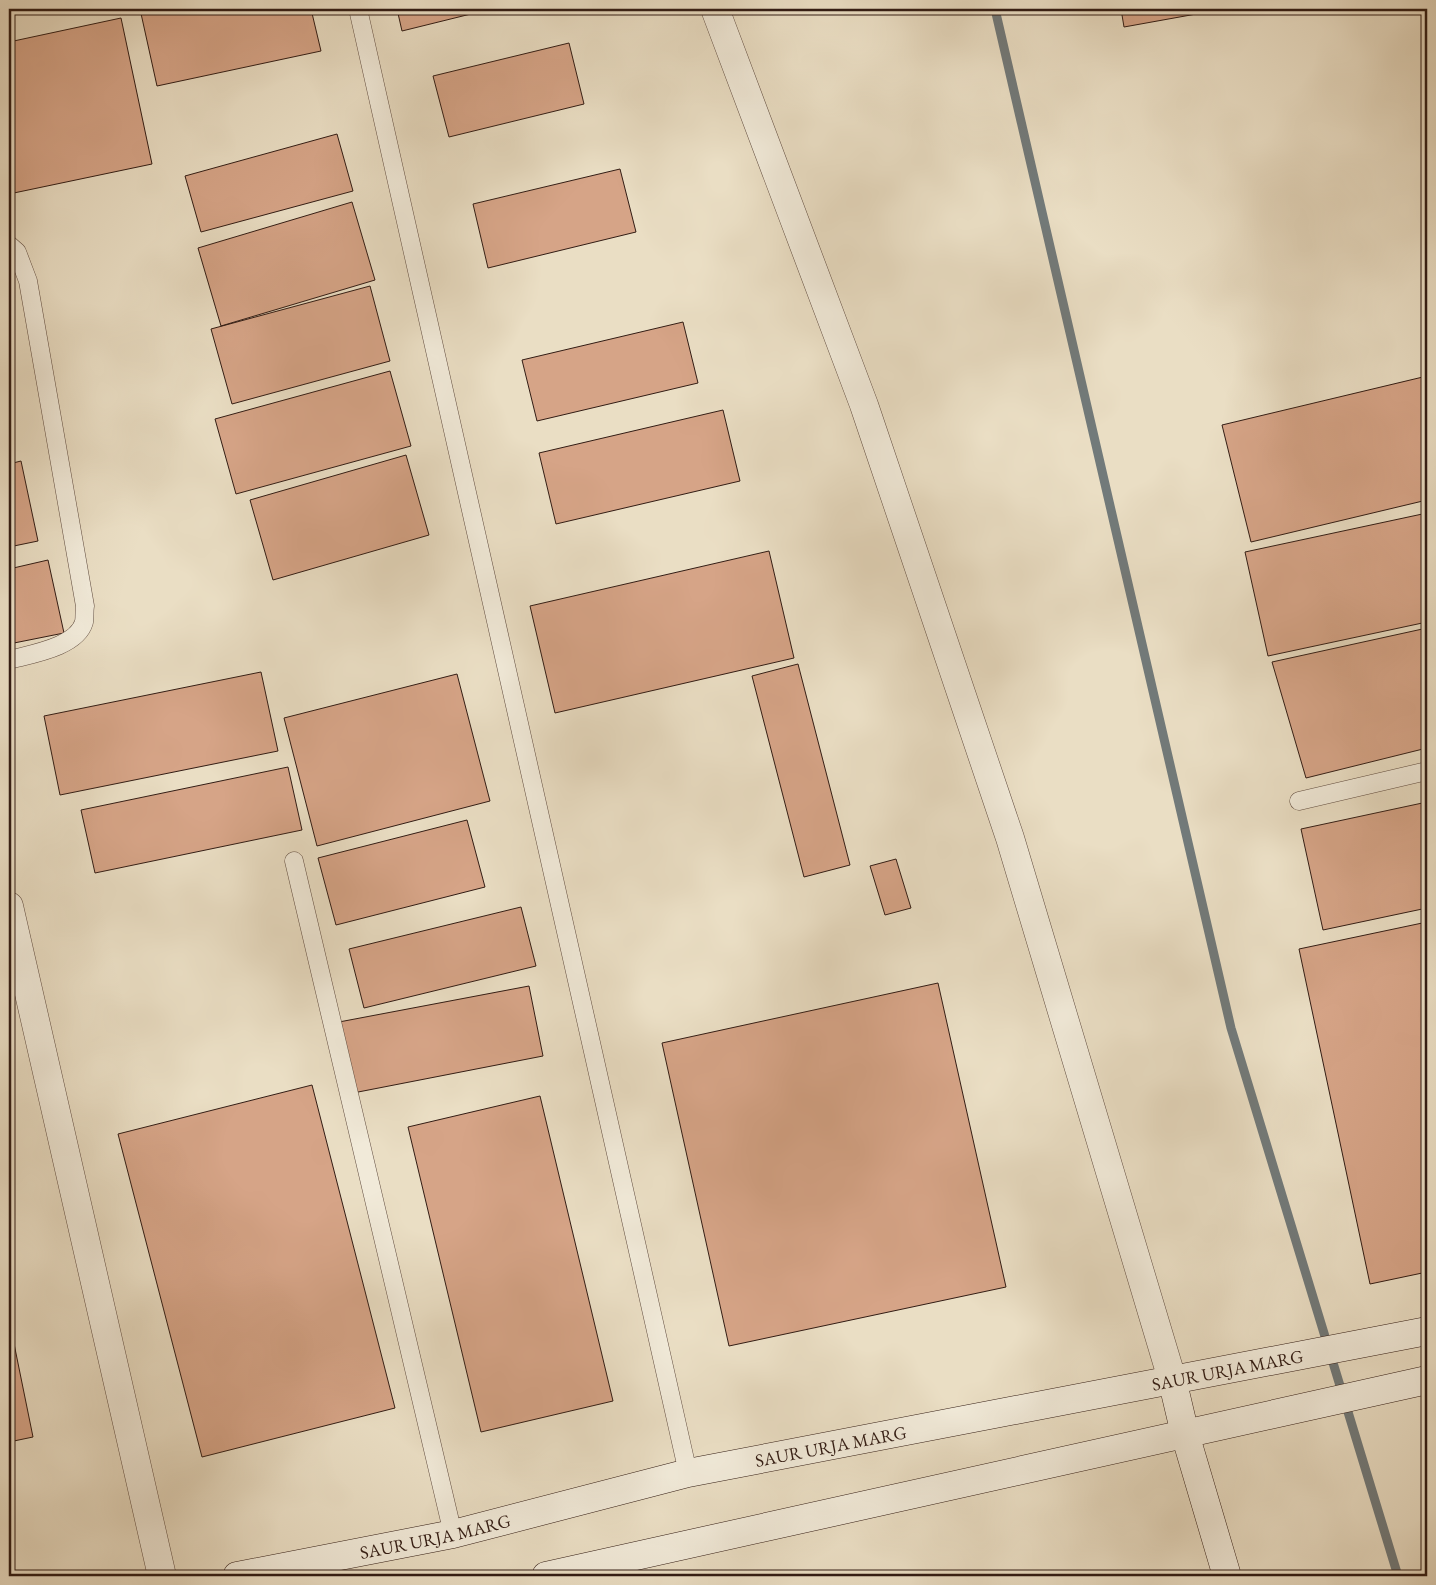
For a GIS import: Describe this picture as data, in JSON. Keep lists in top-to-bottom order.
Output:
{
  "streets": {
    "street": ["SAUR URJA MARG"]
  }
}
